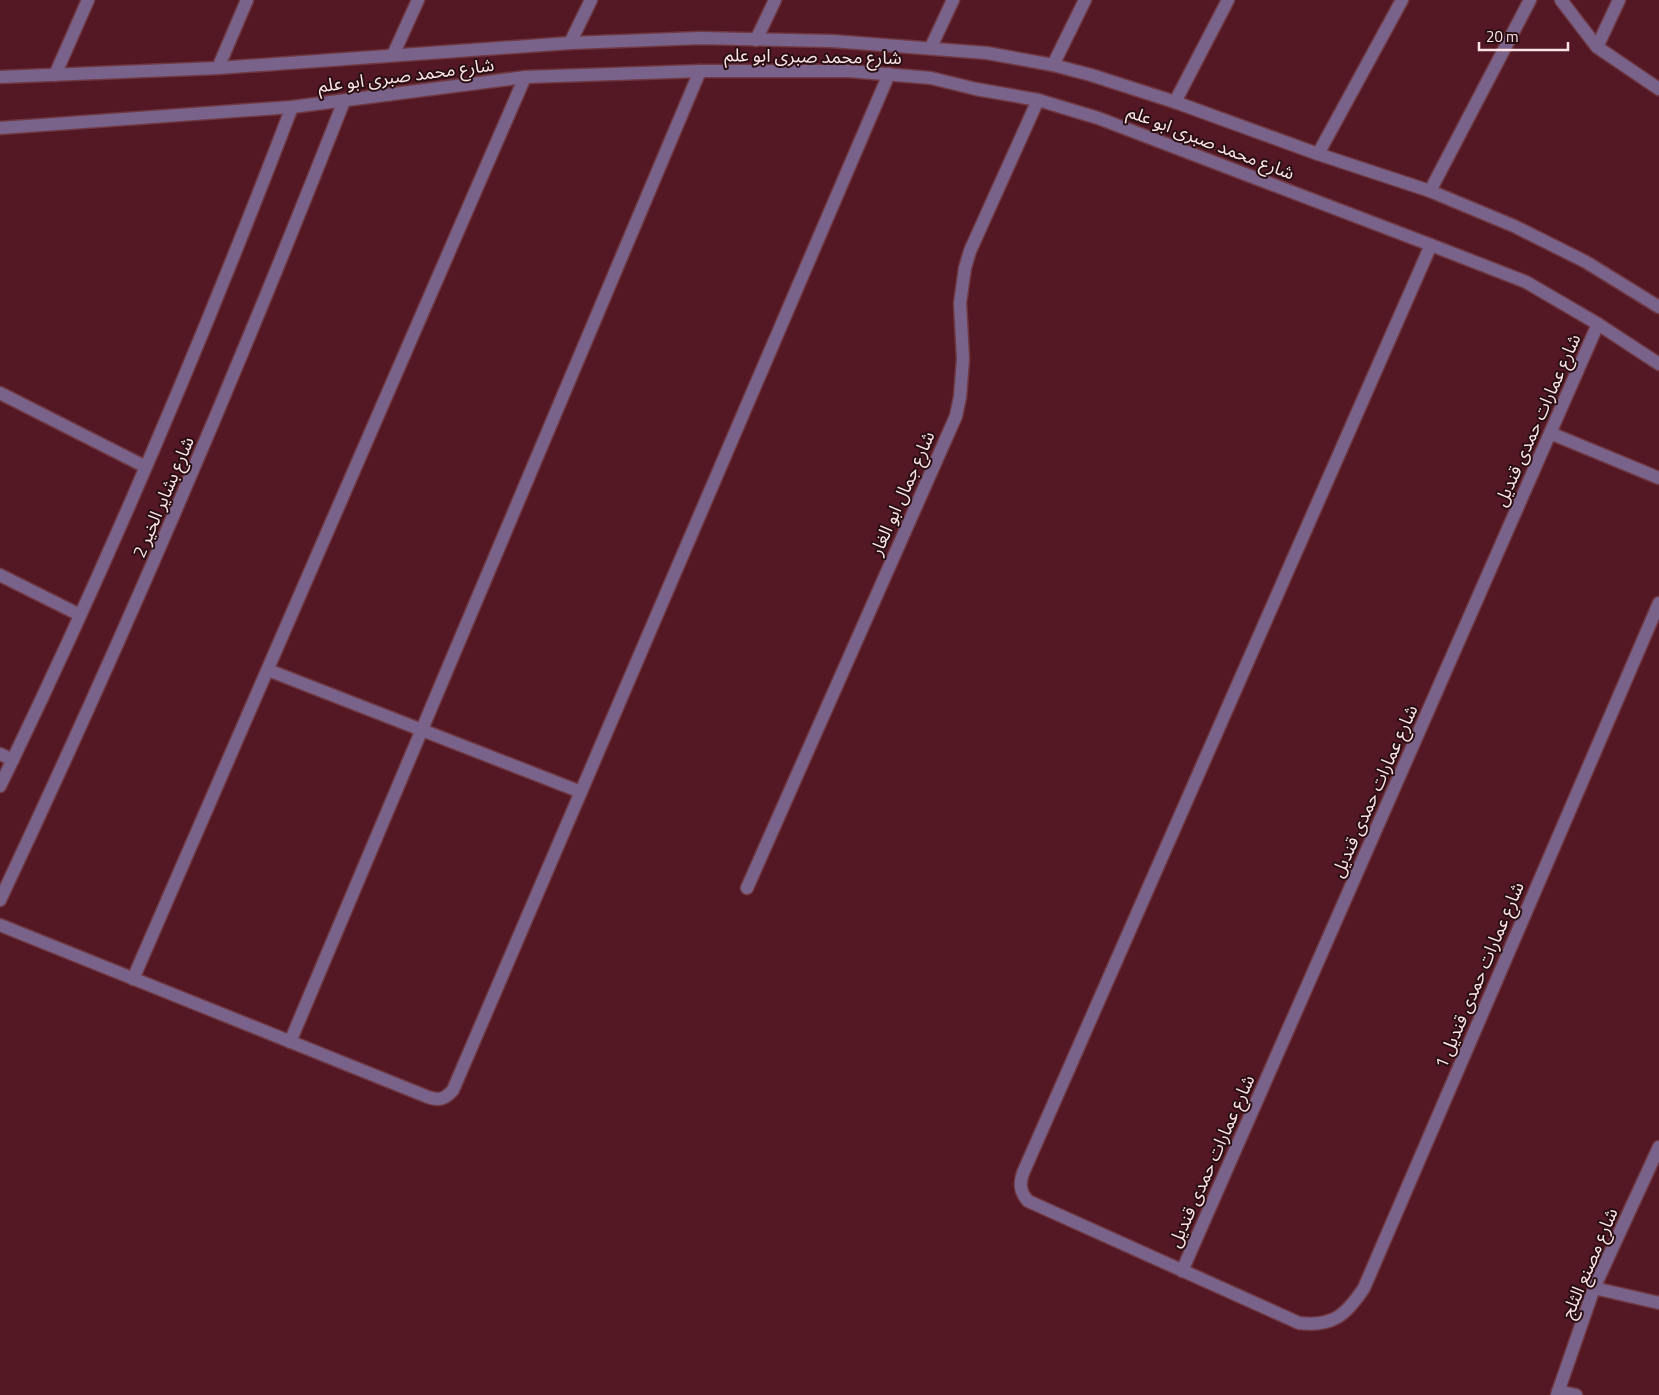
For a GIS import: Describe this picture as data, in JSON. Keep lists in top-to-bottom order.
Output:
{
  "streets": {
    "street": [
      "شارع محمد صبرى ابو علم",
      "شارع عمارات حمدى قنديل",
      "شارع جمال ابو الغار",
      "شارع بشاير الخير 2",
      "شارع عمارات حمدى قنديل 1",
      "شارع مصنع الثلج"
    ]
  },
  "crossings": [
    ["شارع محمد صبرى ابو علم", "شارع عمارات حمدى قنديل"],
    ["شارع محمد صبرى ابو علم", "شارع جمال ابو الغار"],
    ["شارع محمد صبرى ابو علم", "شارع بشاير الخير 2"],
    ["شارع عمارات حمدى قنديل", "شارع عمارات حمدى قنديل 1"]
  ],
  "scale_bar": "20 m"
}
